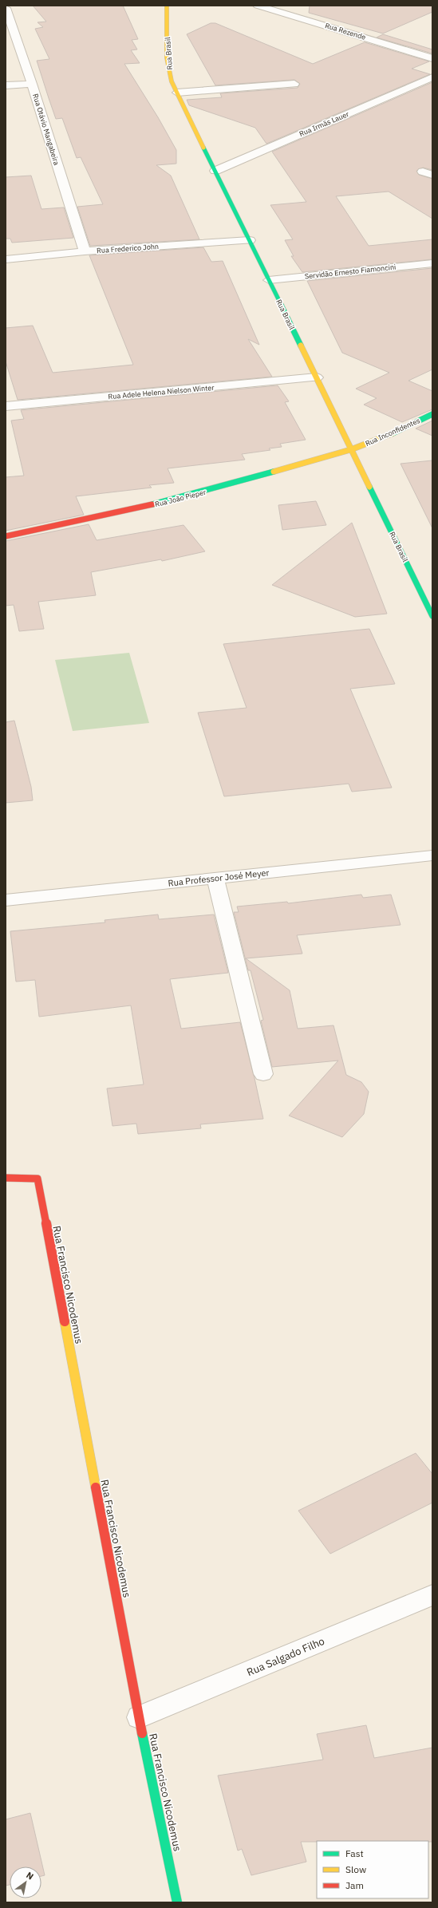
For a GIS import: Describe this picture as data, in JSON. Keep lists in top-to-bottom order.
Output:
{
  "streets": {
    "street": [
      "Rua Rezende",
      "Rua Brasil",
      "Rua Irmãs Lauer",
      "Rua Otávio Mangabeira",
      "Rua Frederico John",
      "Servidão Ernesto Fiamoncini",
      "Rua Adele Helena Nielson Winter",
      "Rua Inconfidentes",
      "Rua João Pieper",
      "Rua Professor José Meyer",
      "Rua Francisco Nicodemus",
      "Rua Salgado Filho"
    ]
  },
  "crossings": [
    ["Rua Brasil", "Rua Irmãs Lauer"],
    ["Rua Brasil", "Rua Frederico John"],
    ["Rua Brasil", "Servidão Ernesto Fiamoncini"],
    ["Rua Brasil", "Rua Adele Helena Nielson Winter"],
    ["Rua Brasil", "Rua Inconfidentes"],
    ["Rua Brasil", "Rua João Pieper"],
    ["Rua Otávio Mangabeira", "Rua Frederico John"],
    ["Rua Inconfidentes", "Rua João Pieper"],
    ["Rua Francisco Nicodemus", "Rua Salgado Filho"]
  ],
  "legend": ["Fast", "Slow", "Jam"],
  "north": "top right"
}
